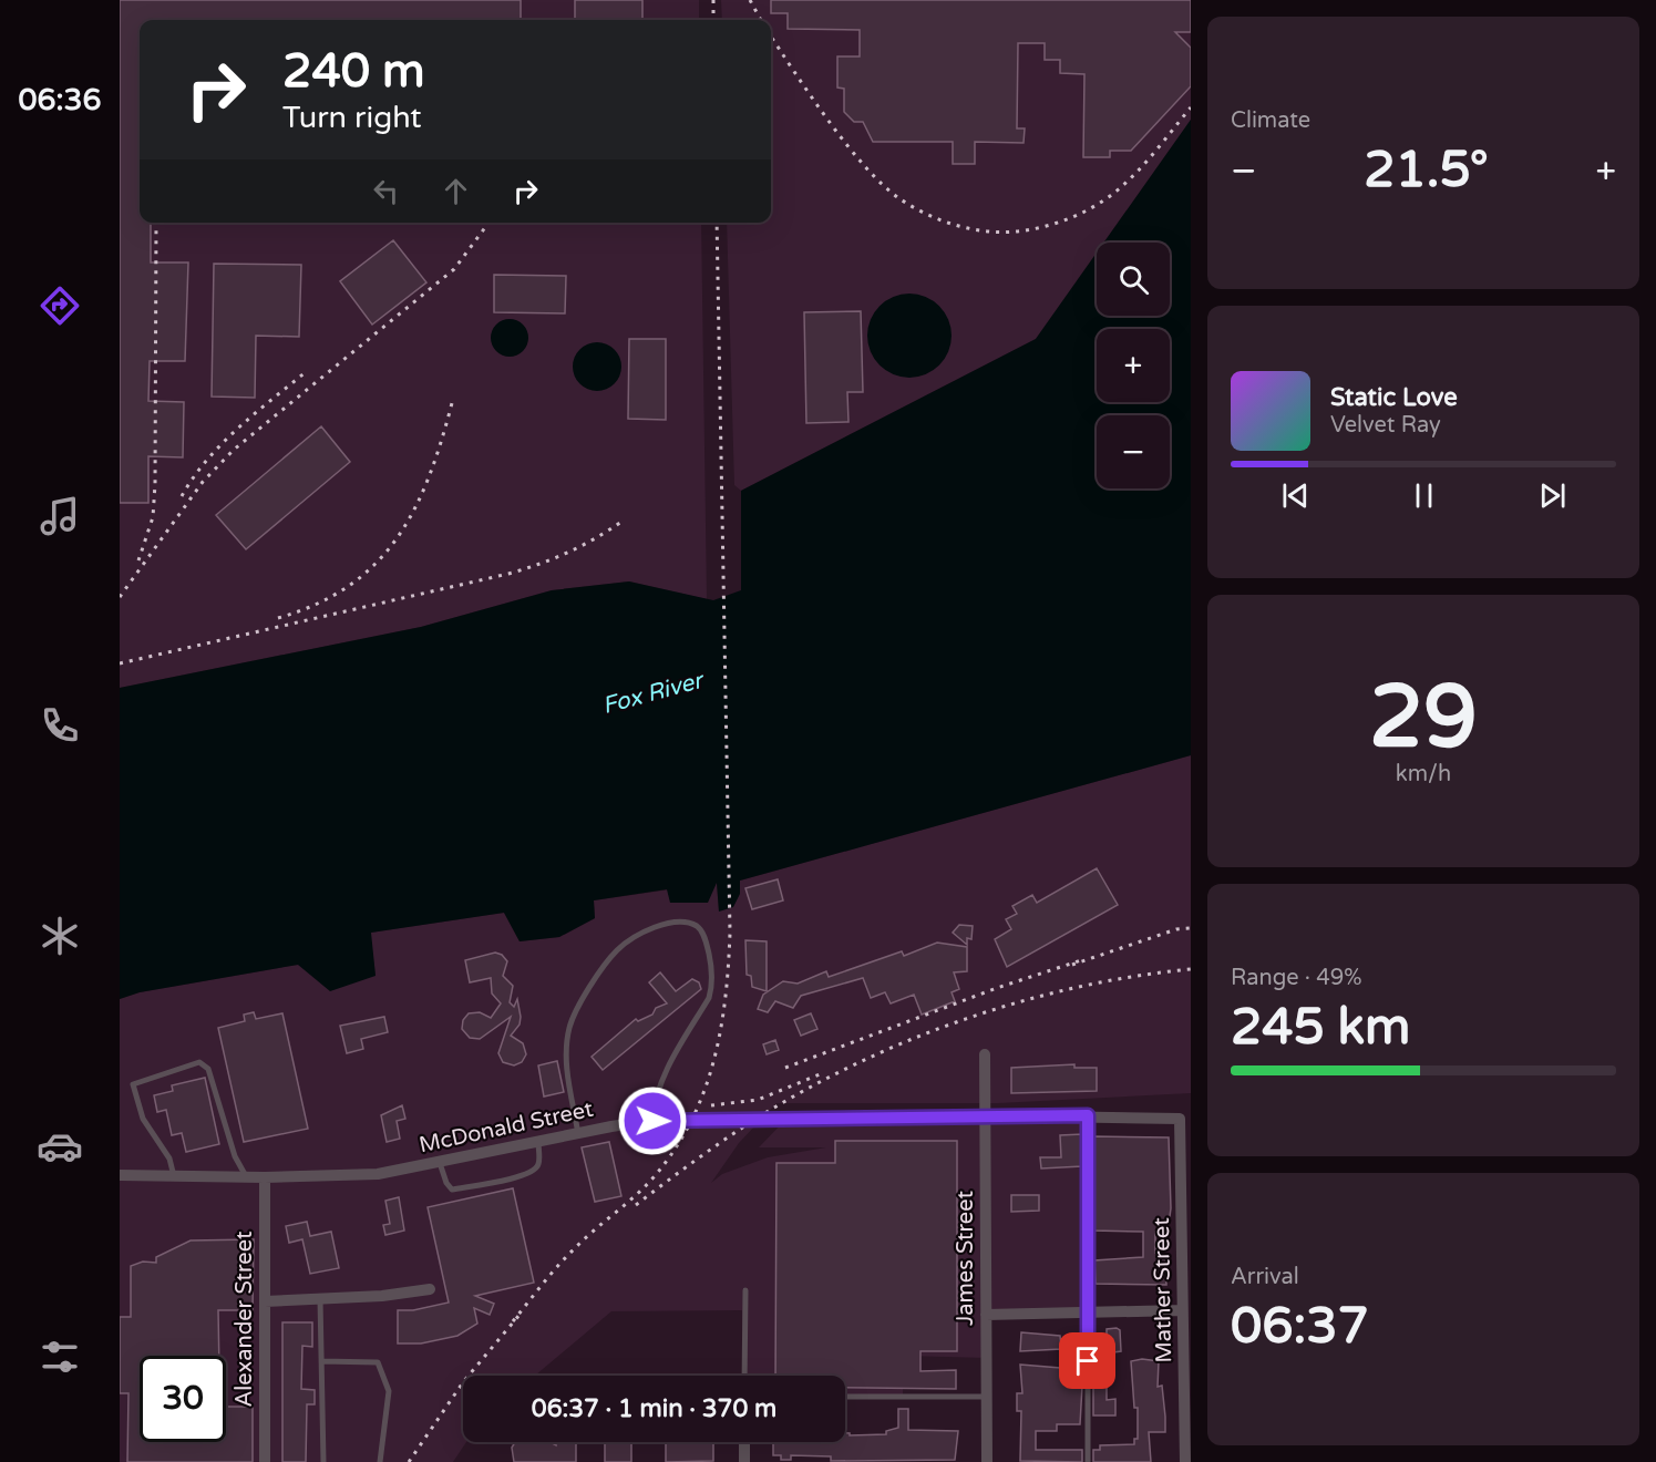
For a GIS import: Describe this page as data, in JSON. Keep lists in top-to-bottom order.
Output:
{
  "streets": {
    "street": [
      "McDonald Street",
      "James Street",
      "Mather Street",
      "Alexander Street"
    ]
  },
  "crossings": [
    ["McDonald Street", "James Street"],
    ["McDonald Street", "Mather Street"],
    ["McDonald Street", "Alexander Street"]
  ],
  "water": ["Fox River"],
  "page": {
    "tabs": "06:36",
    "tile": [
      "Climate",
      ["29", "km/h"],
      ["Range · 49%", "245 km"],
      ["Arrival", "06:37"]
    ],
    "turn": ["240 m", "Turn right"],
    "heat": ["−", "21.5°", "+"],
    "map_buttons": ["+", "−"],
    "song": ["Static Love", "Velvet Ray"],
    "limit": "30",
    "trip": "06:37 · 1 min · 370 m"
  }
}
